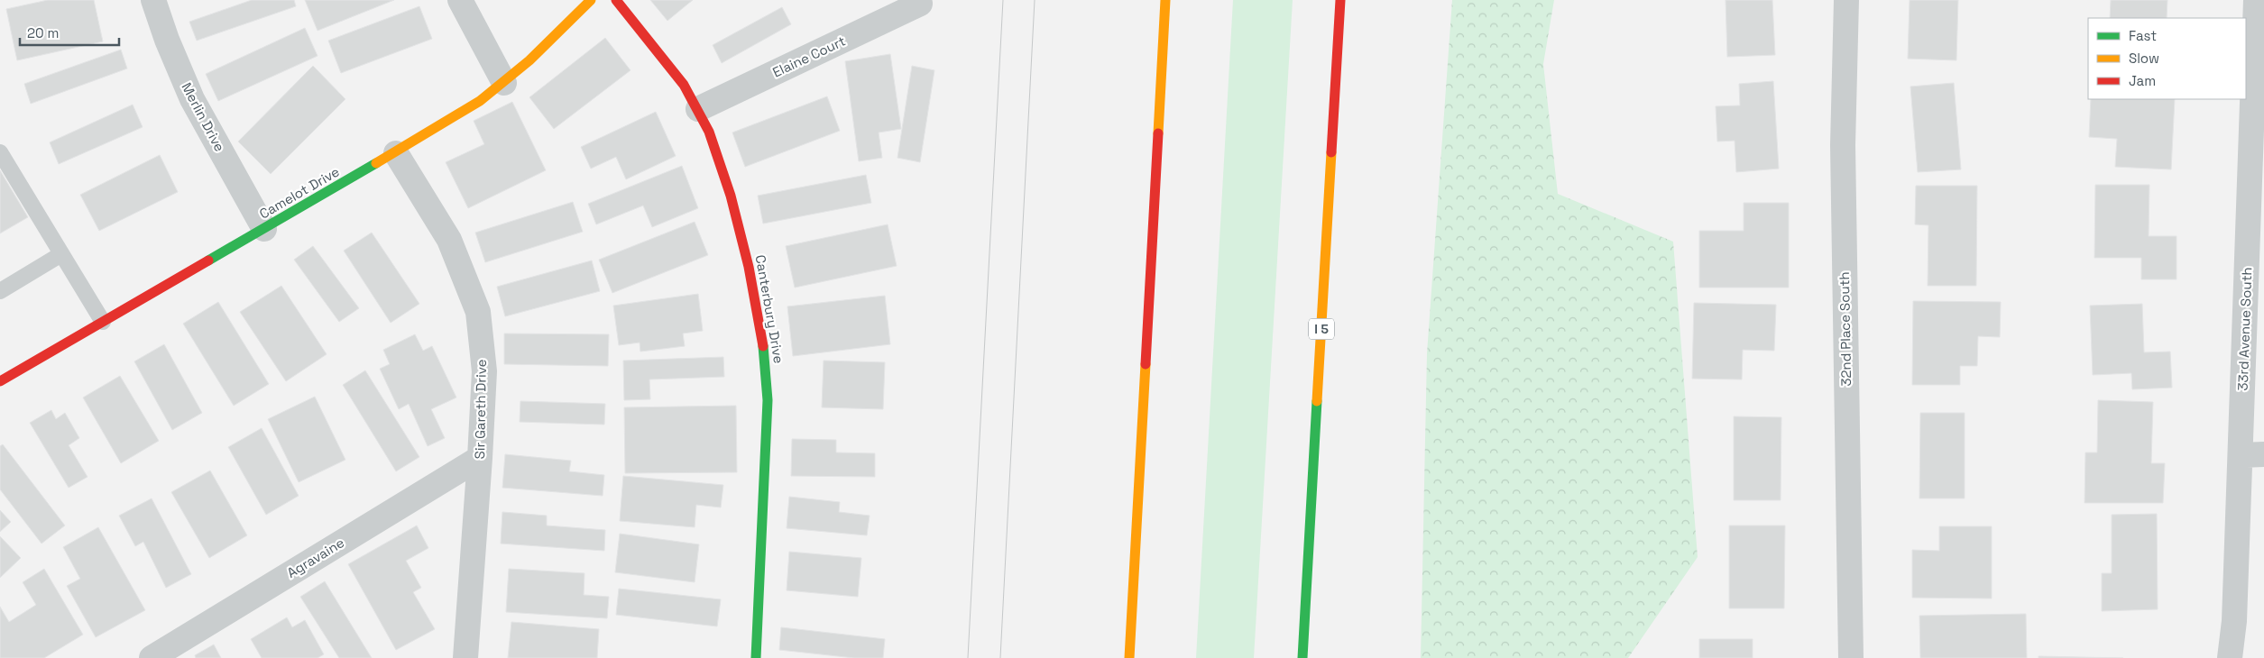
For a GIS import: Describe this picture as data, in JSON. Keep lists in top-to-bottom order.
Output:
{
  "streets": {
    "main road": ["Camelot Drive", "Canterbury Drive", "I 5"],
    "street": [
      "Elaine Court",
      "Merlin Drive",
      "32nd Place South",
      "33rd Avenue South",
      "Sir Gareth Drive",
      "Agravaine"
    ]
  },
  "crossings": [
    ["Elaine Court", "Canterbury Drive"],
    ["Merlin Drive", "Camelot Drive"],
    ["Camelot Drive", "Sir Gareth Drive"],
    ["Sir Gareth Drive", "Agravaine"]
  ],
  "legend": ["Fast", "Slow", "Jam"],
  "scale_bar": "20 m"
}
